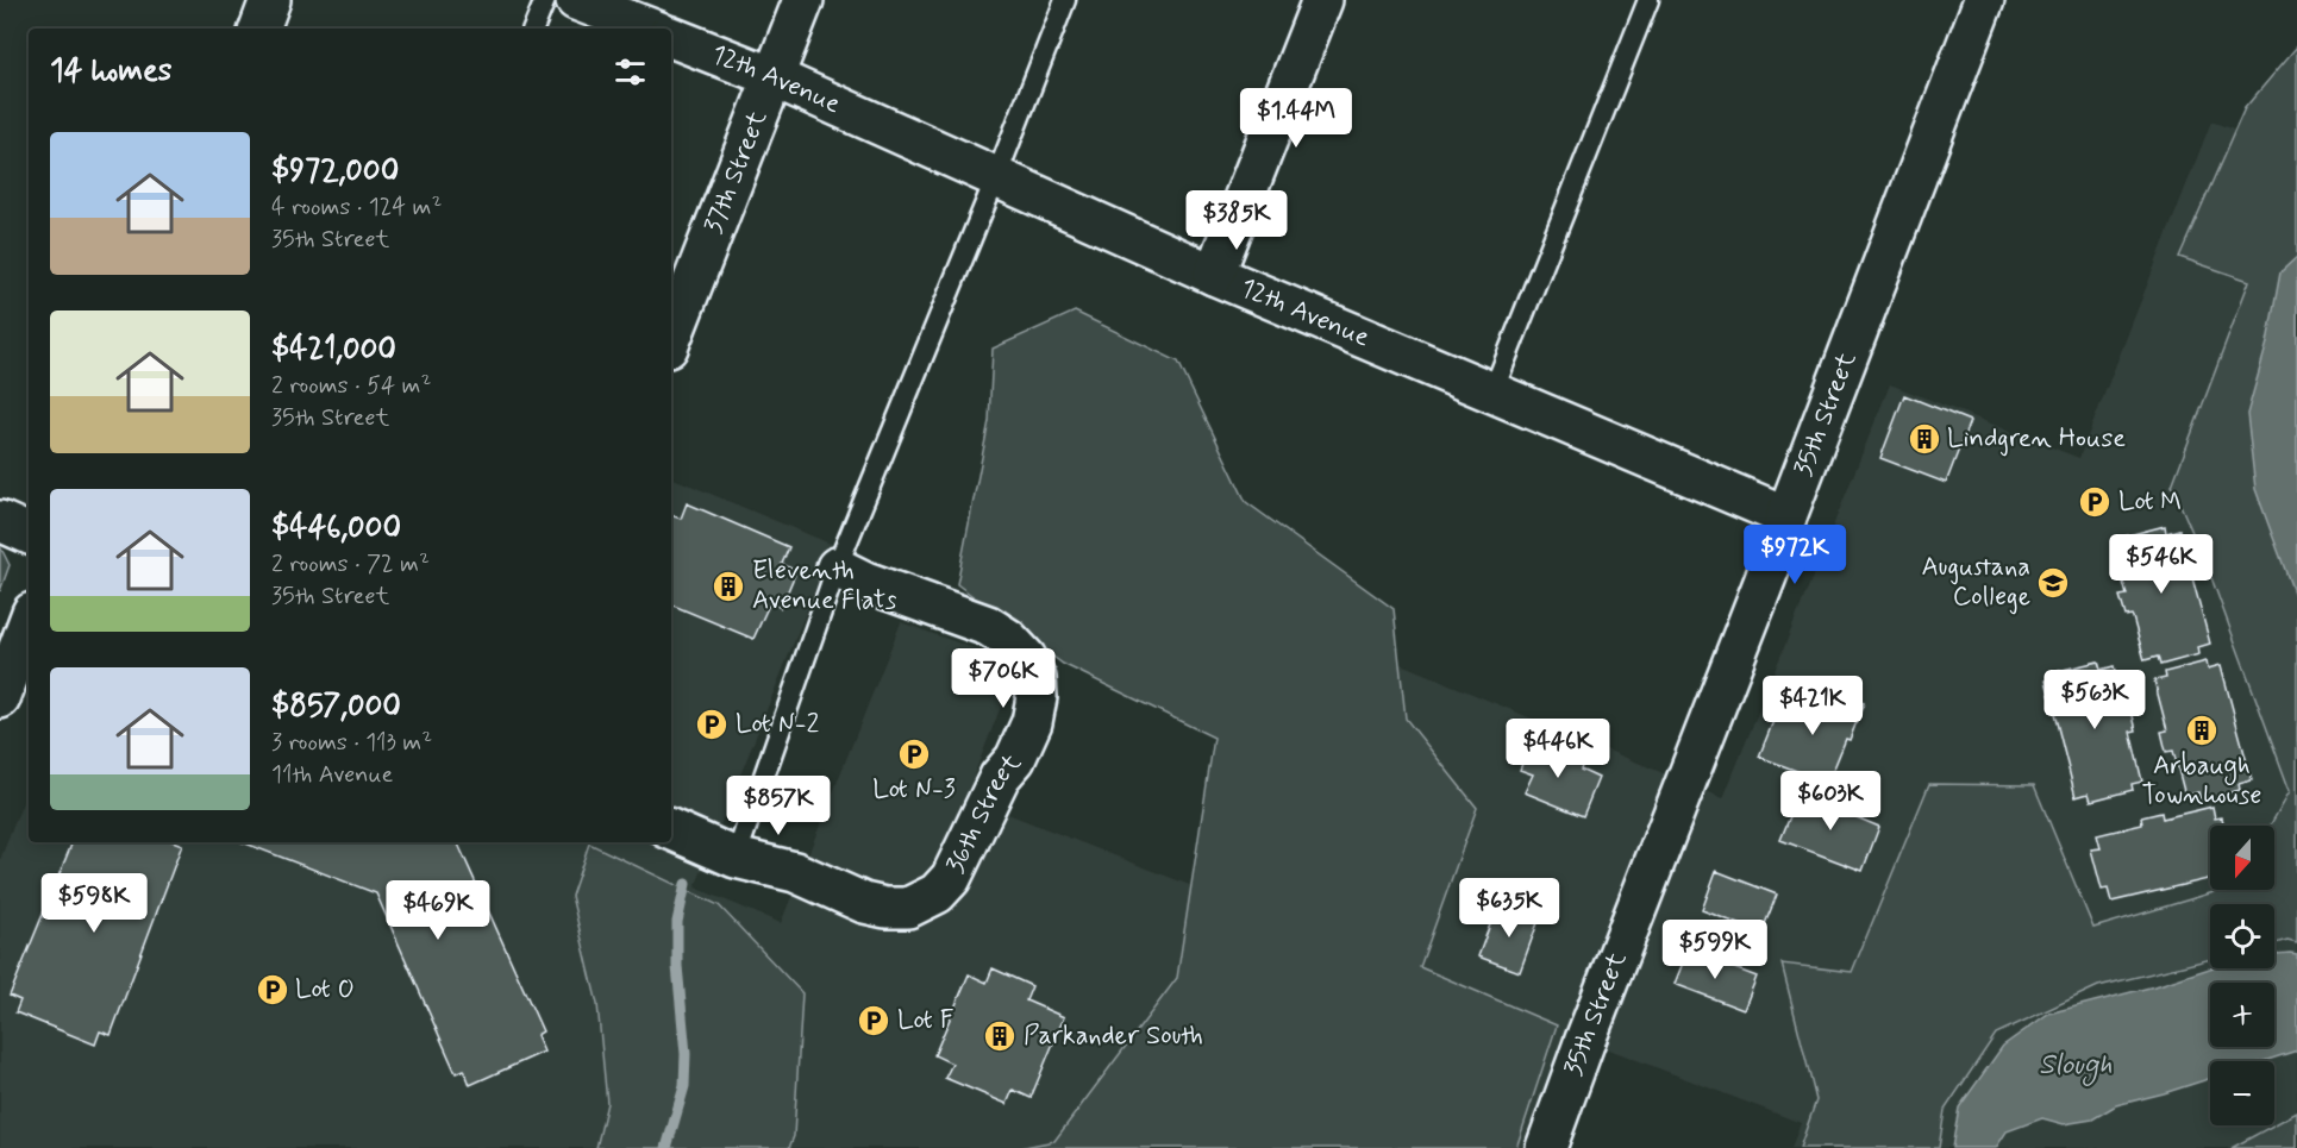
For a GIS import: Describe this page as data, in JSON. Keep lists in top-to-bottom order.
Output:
{
  "streets": {
    "street": [
      "12th Avenue",
      "37th Street",
      "35th Street",
      "36th Street"
    ]
  },
  "crossings": [
    ["12th Avenue", "37th Street"],
    ["12th Avenue", "35th Street"]
  ],
  "water": ["Slough"],
  "places": {
    "building": [
      "Lindgren House",
      "Eleventh Avenue Flats",
      "Arbaugh Townhouse",
      "Parkander South"
    ],
    "parking": [
      "Lot M",
      "Lot N-2",
      "Lot N-3",
      "Lot O",
      "Lot F"
    ],
    "school or university": ["Augustana College"]
  },
  "north": "bottom",
  "page": {
    "heading": "14 homes",
    "price": [
      "$1.44M",
      "$385K",
      "$972K",
      "$546K",
      "$706K",
      "$563K",
      "$421K",
      "$446K",
      "$603K",
      "$857K",
      "$598K",
      "$635K",
      "$469K",
      "$599K"
    ],
    "list": [
      {
        "name": "$972,000",
        "note": "4 rooms · 124 m² · 35th Street"
      },
      {
        "name": "$421,000",
        "note": "2 rooms · 54 m² · 35th Street"
      },
      {
        "name": "$446,000",
        "note": "2 rooms · 72 m² · 35th Street"
      },
      {
        "name": "$857,000",
        "note": "3 rooms · 113 m² · 11th Avenue"
      }
    ],
    "map_buttons": ["+", "−"]
  }
}
